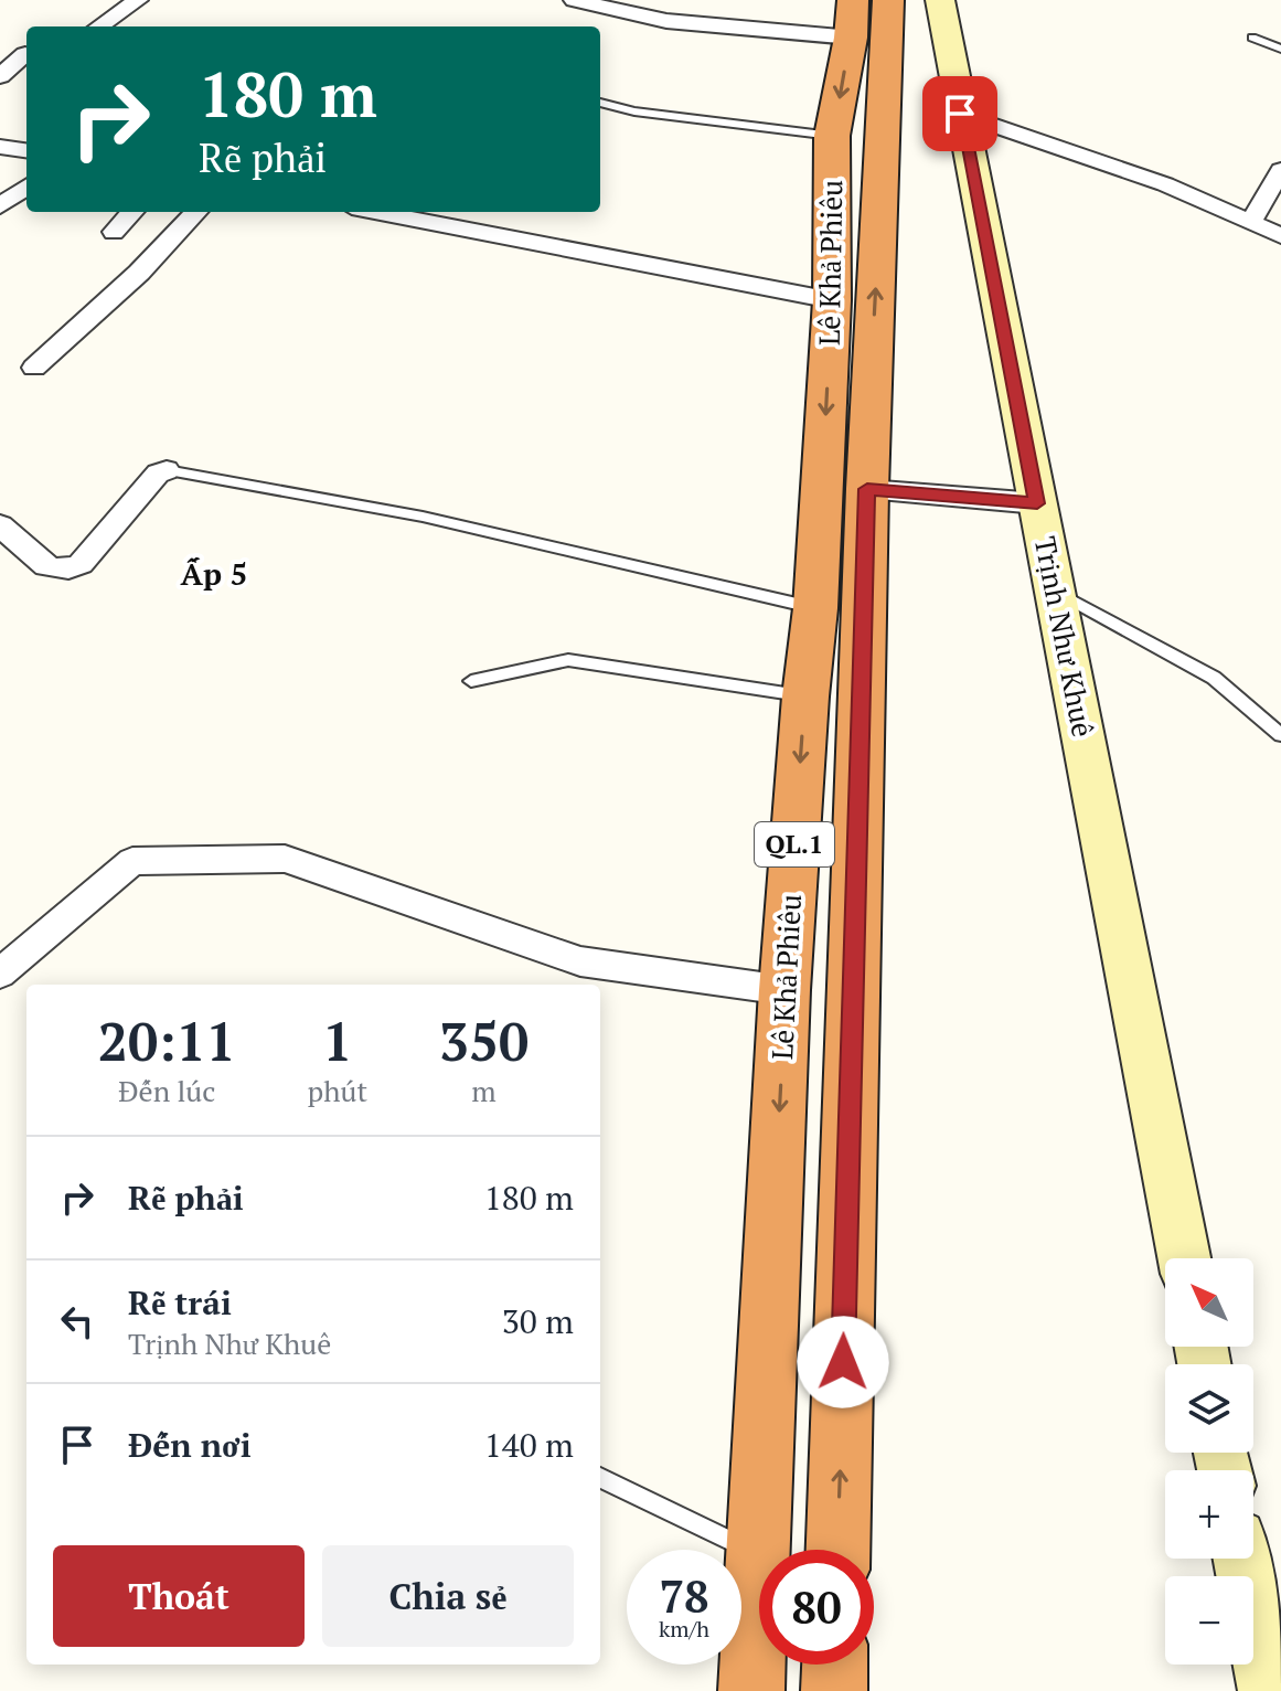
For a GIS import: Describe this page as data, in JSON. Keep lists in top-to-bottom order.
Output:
{
  "streets": {
    "highway": ["Lê Khả Phiêu", "QL.1"],
    "street": ["Trịnh Như Khuê"]
  },
  "districts": ["Ấp 5"],
  "north": "top left",
  "page": {
    "turn": ["180 m", "Rẽ phải"],
    "eta": [
      "20:11",
      "Đến lúc",
      "1",
      "phút",
      "350",
      "m"
    ],
    "list": [
      {
        "name": "Rẽ phải",
        "value": "180 m"
      },
      {
        "name": "Rẽ trái",
        "note": "Trịnh Như Khuê",
        "value": "30 m"
      },
      {
        "name": "Đến nơi",
        "value": "140 m"
      }
    ],
    "map_buttons": ["+", "−"],
    "buttons": ["Thoát", "Chia sẻ"],
    "speed": "78 km/h",
    "limit": "80"
  }
}
